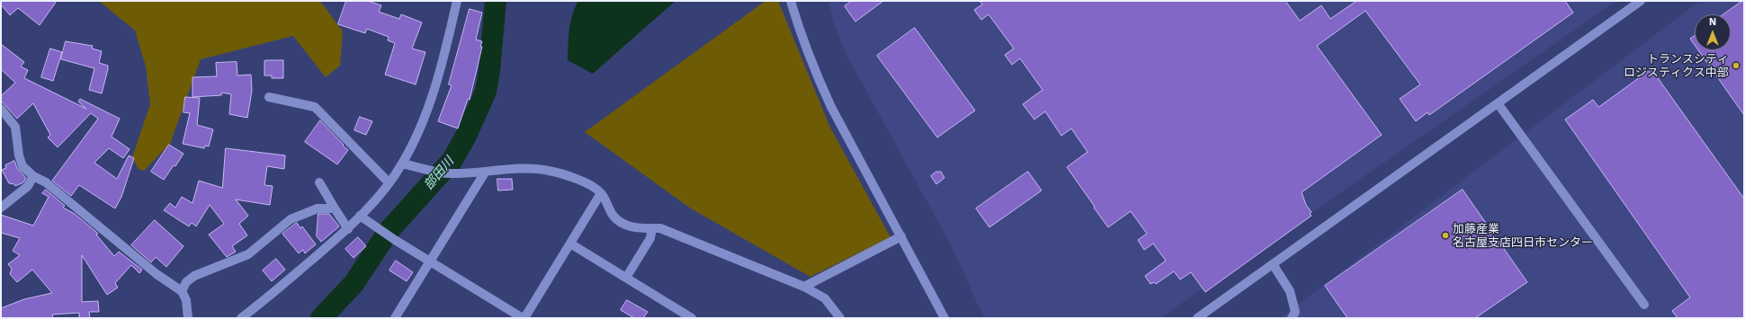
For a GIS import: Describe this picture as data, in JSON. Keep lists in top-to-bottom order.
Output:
{
  "water": ["部田川"],
  "places": ["トランスシティ ロジスティクス中部", "加藤産業 名古屋支店四日市センター"],
  "north": "top"
}
